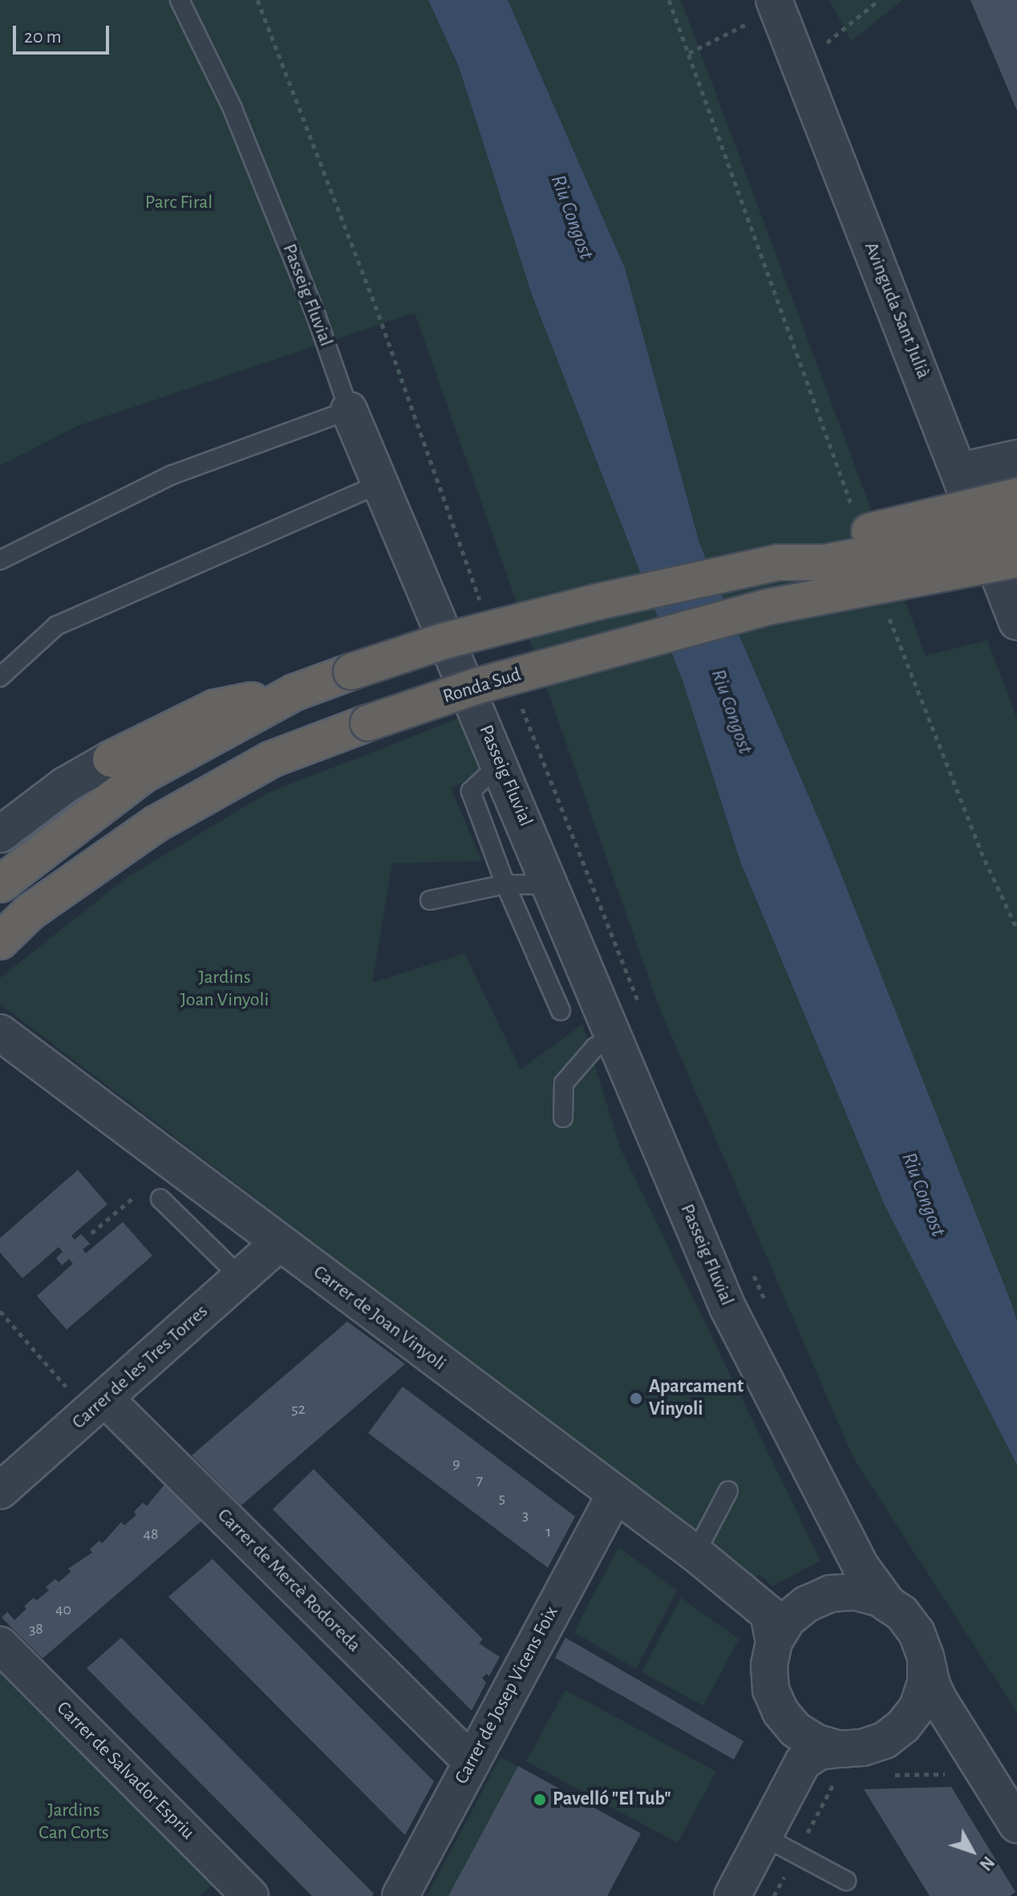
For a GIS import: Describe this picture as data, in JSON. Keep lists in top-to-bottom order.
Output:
{
  "streets": {
    "highway": ["Ronda Sud"],
    "street": [
      "Passeig Fluvial",
      "Avinguda Sant Julià",
      "Carrer de Joan Vinyoli",
      "Carrer de les Tres Torres",
      "Carrer de Mercè Rodoreda",
      "Carrer de Josep Vicens Foix",
      "Carrer de Salvador Espriu"
    ]
  },
  "crossings": [
    ["Passeig Fluvial", "Carrer de Joan Vinyoli"],
    ["Carrer de Joan Vinyoli", "Carrer de les Tres Torres"],
    ["Carrer de Joan Vinyoli", "Carrer de Josep Vicens Foix"],
    ["Carrer de les Tres Torres", "Carrer de Mercè Rodoreda"],
    ["Carrer de Mercè Rodoreda", "Carrer de Josep Vicens Foix"]
  ],
  "water": ["Riu Congost"],
  "parks": ["Parc Firal", "Jardins Joan Vinyoli", "Jardins Can Corts"],
  "places": ["Aparcament Vinyoli", "Pavelló \"El Tub\""],
  "house_numbers": [
    "52",
    "9",
    "7",
    "5",
    "3",
    "1",
    "48",
    "40",
    "38"
  ],
  "scale_bar": "20 m",
  "north": "bottom right"
}
